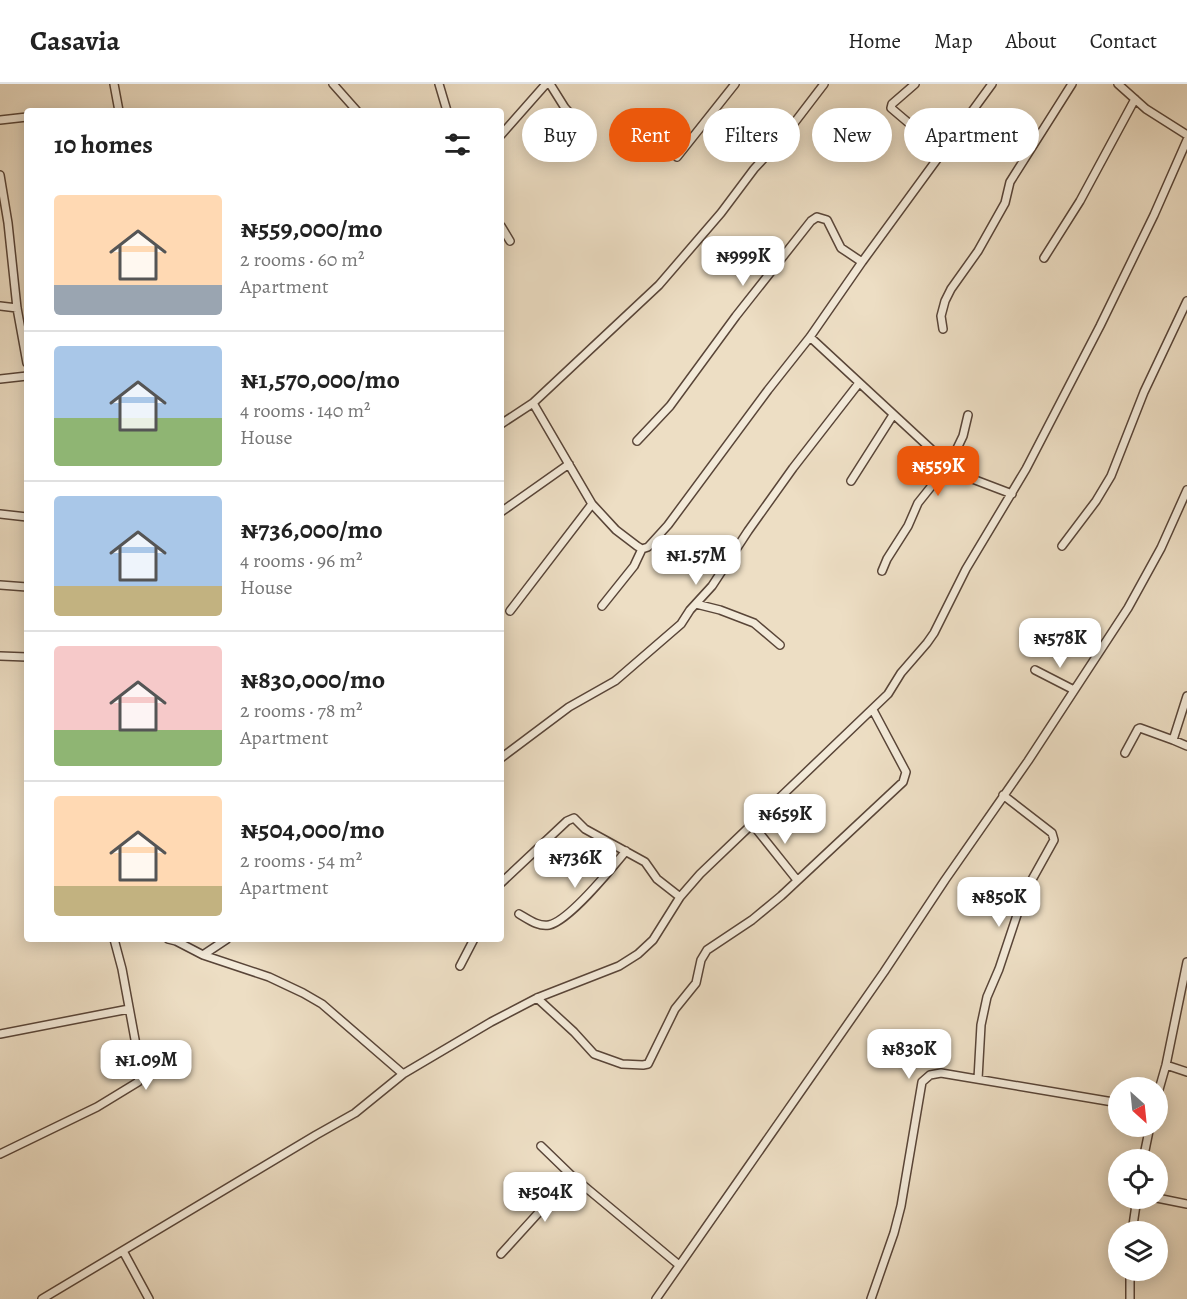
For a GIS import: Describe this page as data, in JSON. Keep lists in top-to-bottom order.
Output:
{
  "north": "bottom right",
  "page": {
    "header": "Casavia",
    "nav": [
      "Home",
      "Map",
      "About",
      "Contact"
    ],
    "chip": [
      "Buy",
      "Rent",
      "Filters",
      "New",
      "Apartment"
    ],
    "heading": "10 homes",
    "list": [
      {
        "name": "₦559,000/mo",
        "note": "2 rooms · 60 m² · Apartment"
      },
      {
        "name": "₦1,570,000/mo",
        "note": "4 rooms · 140 m² · House"
      },
      {
        "name": "₦736,000/mo",
        "note": "4 rooms · 96 m² · House"
      },
      {
        "name": "₦830,000/mo",
        "note": "2 rooms · 78 m² · Apartment"
      },
      {
        "name": "₦504,000/mo",
        "note": "2 rooms · 54 m² · Apartment"
      }
    ],
    "price": [
      "₦999K",
      "₦559K",
      "₦1.57M",
      "₦578K",
      "₦659K",
      "₦736K",
      "₦850K",
      "₦830K",
      "₦1.09M",
      "₦504K"
    ]
  }
}
